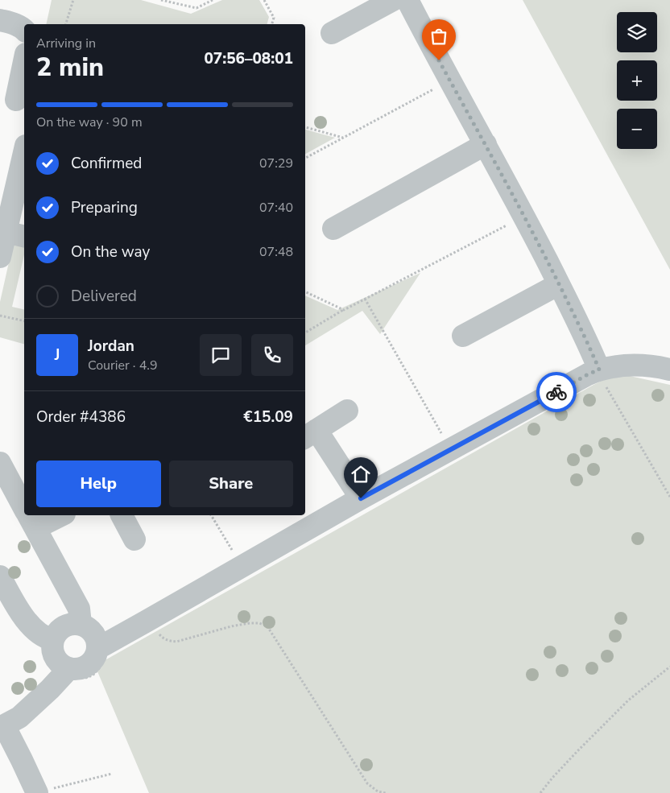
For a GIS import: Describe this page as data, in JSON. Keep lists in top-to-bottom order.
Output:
{
  "page": {
    "map_buttons": ["+", "−"],
    "heading": ["2 min", "Arriving in", "07:56–08:01"],
    "panel": [
      "Jordan",
      "Courier · 4.9",
      "Order #4386",
      "€15.09"
    ],
    "bar": "On the way · 90 m",
    "list": [
      ["Confirmed", "07:29"],
      ["Preparing", "07:40"],
      ["On the way", "07:48"],
      "Delivered"
    ],
    "round": "J",
    "buttons": ["Help", "Share"]
  }
}
